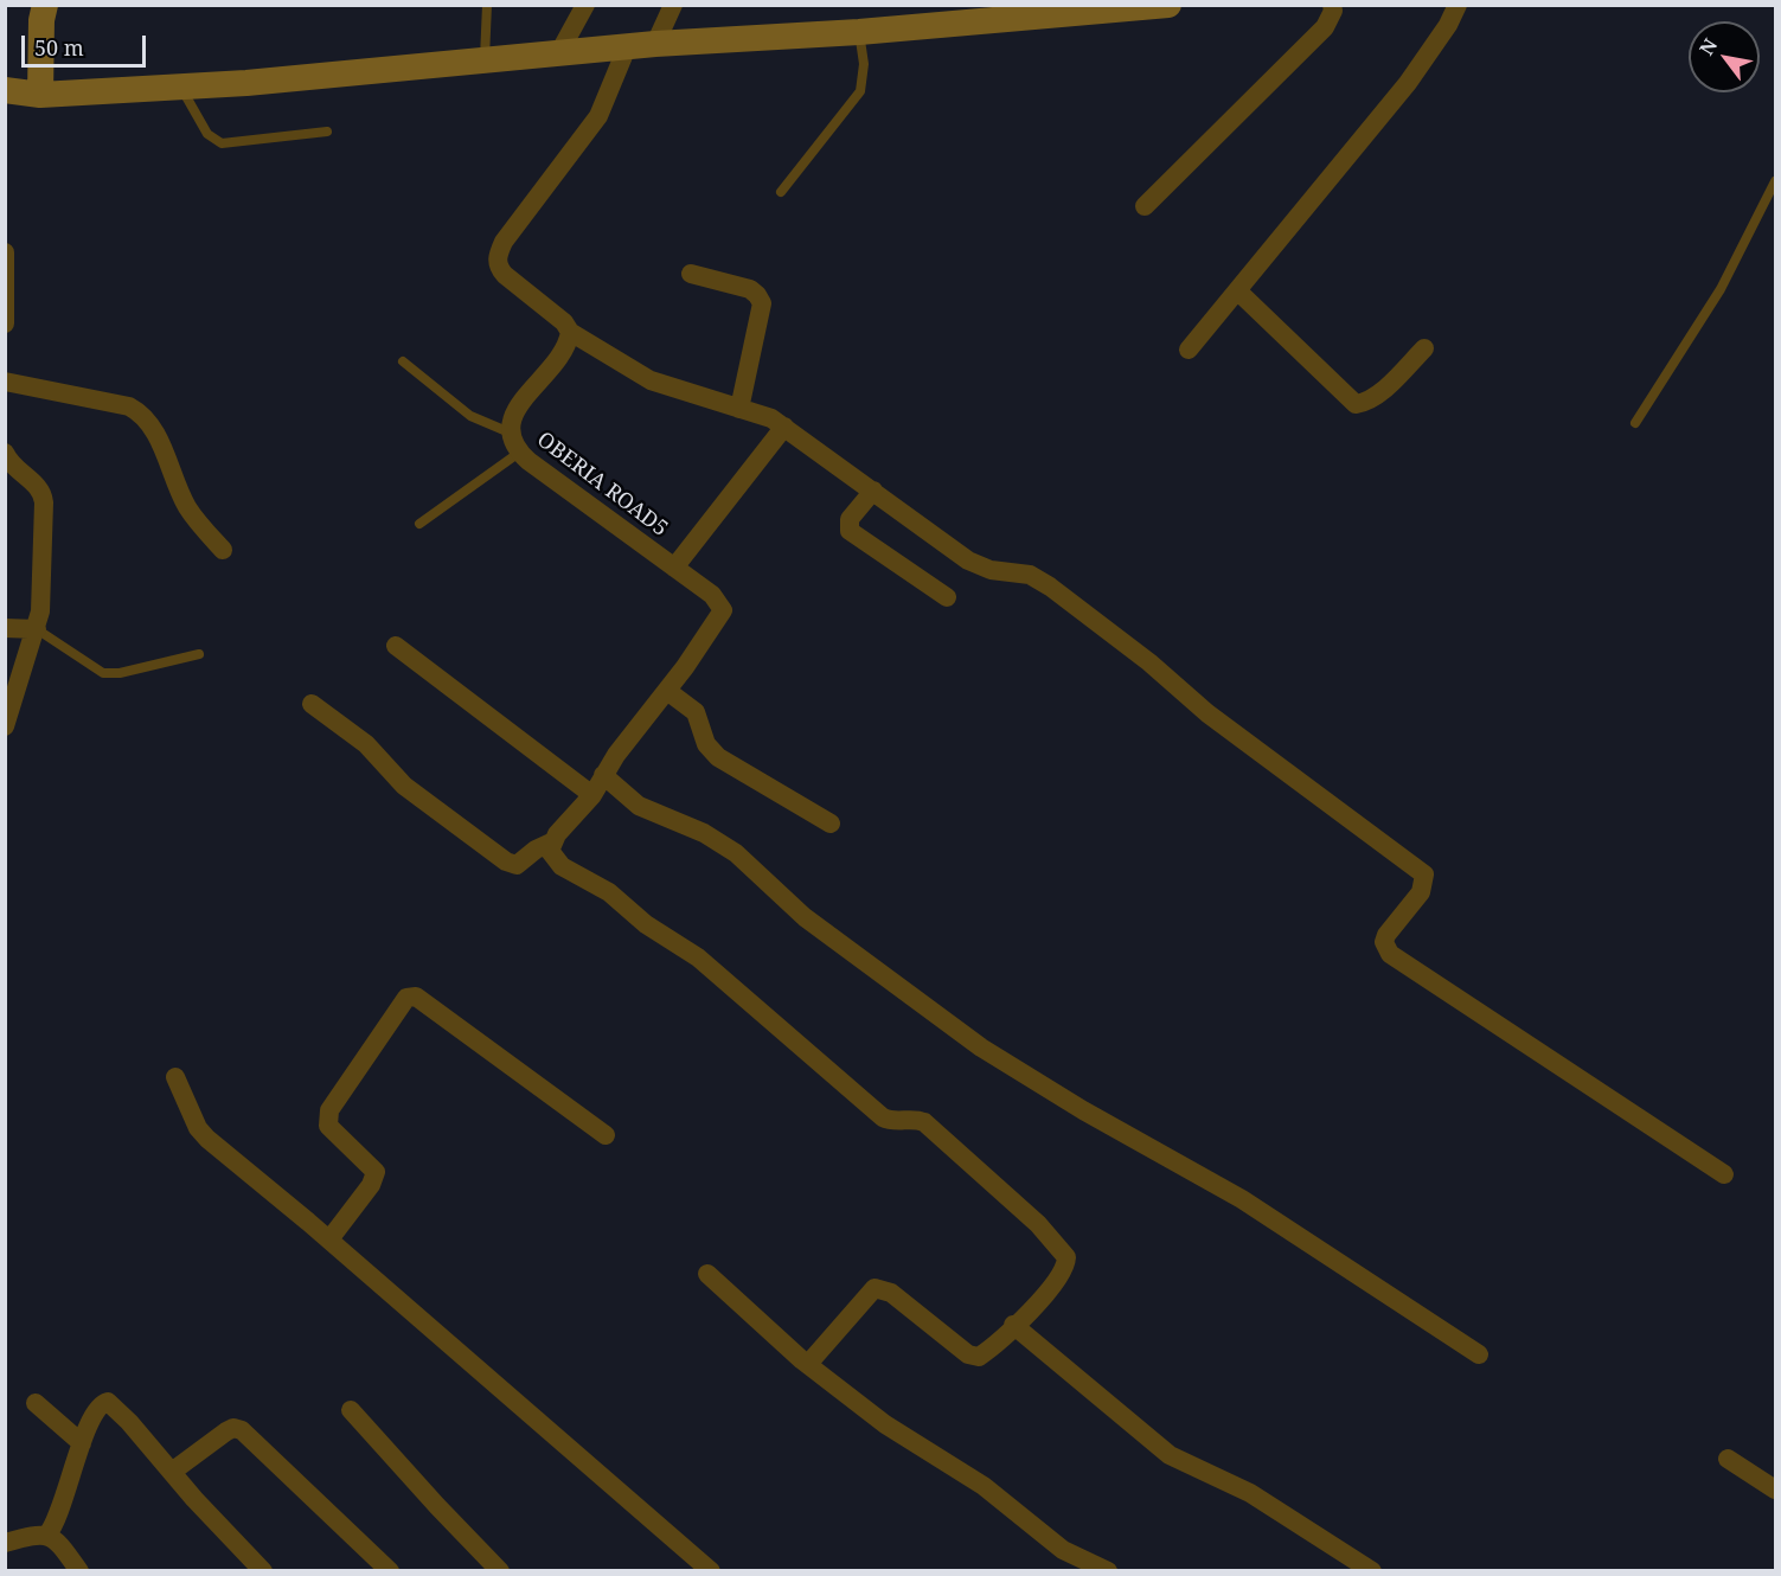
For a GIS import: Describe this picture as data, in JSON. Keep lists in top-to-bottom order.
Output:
{
  "streets": {
    "street": ["OBERIA ROAD5"]
  },
  "scale_bar": "50 m",
  "north": "top left"
}
